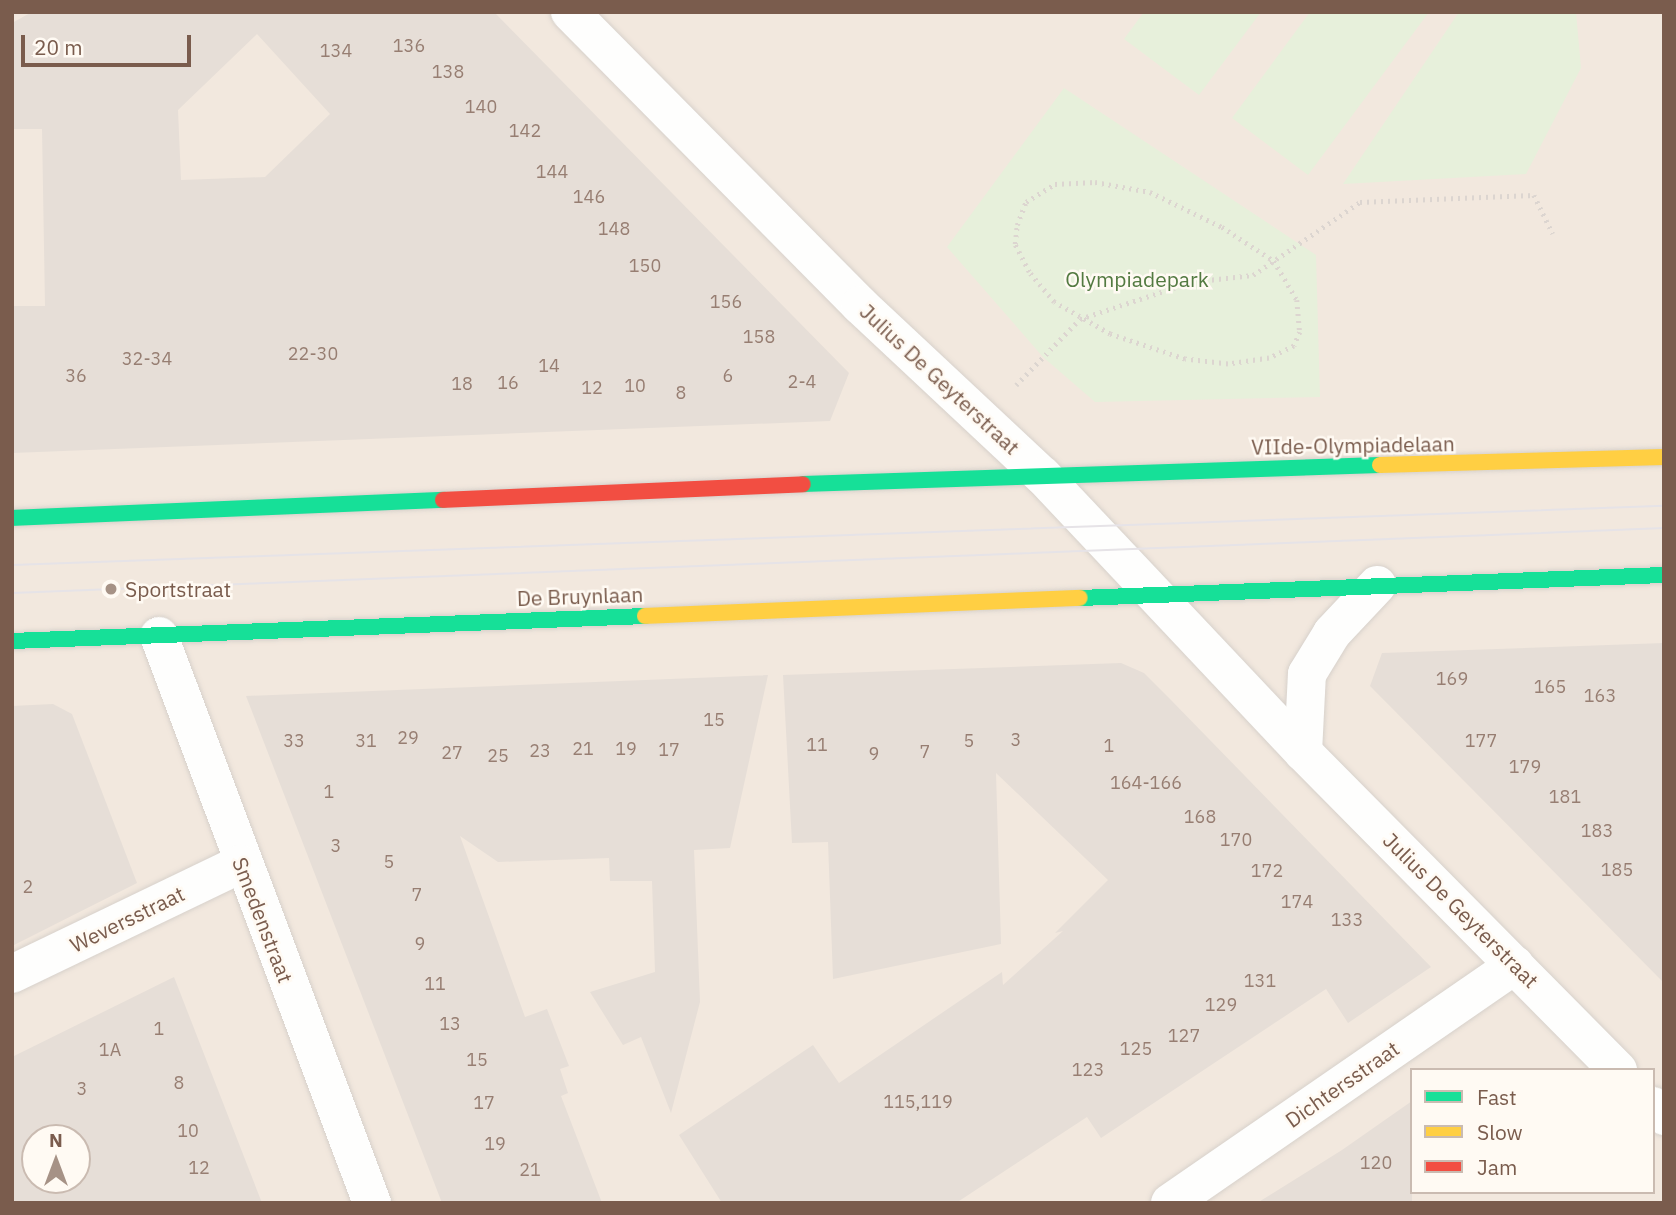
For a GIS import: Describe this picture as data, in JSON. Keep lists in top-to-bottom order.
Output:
{
  "streets": {
    "main road": ["VIIde-Olympiadelaan", "De Bruynlaan"],
    "street": [
      "Julius De Geyterstraat",
      "Weversstraat",
      "Smedenstraat",
      "Dichtersstraat"
    ]
  },
  "crossings": [
    ["Julius De Geyterstraat", "VIIde-Olympiadelaan"],
    ["Julius De Geyterstraat", "De Bruynlaan"],
    ["Julius De Geyterstraat", "Dichtersstraat"],
    ["De Bruynlaan", "Smedenstraat"],
    ["Weversstraat", "Smedenstraat"]
  ],
  "parks": ["Olympiadepark"],
  "places": ["Sportstraat"],
  "house_numbers": [
    "136",
    "134",
    "138",
    "140",
    "142",
    "144",
    "146",
    "148",
    "150",
    "156",
    "158",
    "22-30",
    "32-34",
    "14",
    "36",
    "6",
    "2-4",
    "16",
    "18",
    "10",
    "12",
    "8",
    "169",
    "165",
    "163",
    "15",
    "29",
    "3",
    "33",
    "31",
    "5",
    "177",
    "11",
    "1",
    "21",
    "19",
    "17",
    "23",
    "7",
    "27",
    "9",
    "25",
    "179",
    "164-166",
    "1",
    "181",
    "168",
    "183",
    "170",
    "3",
    "5",
    "185",
    "172",
    "2",
    "7",
    "174",
    "133",
    "9",
    "131",
    "11",
    "129",
    "13",
    "1",
    "127",
    "125",
    "1A",
    "15",
    "123",
    "8",
    "3",
    "115,119",
    "17",
    "10",
    "19",
    "120",
    "12",
    "21"
  ],
  "legend": ["Fast", "Slow", "Jam"],
  "scale_bar": "20 m",
  "north": "top"
}
